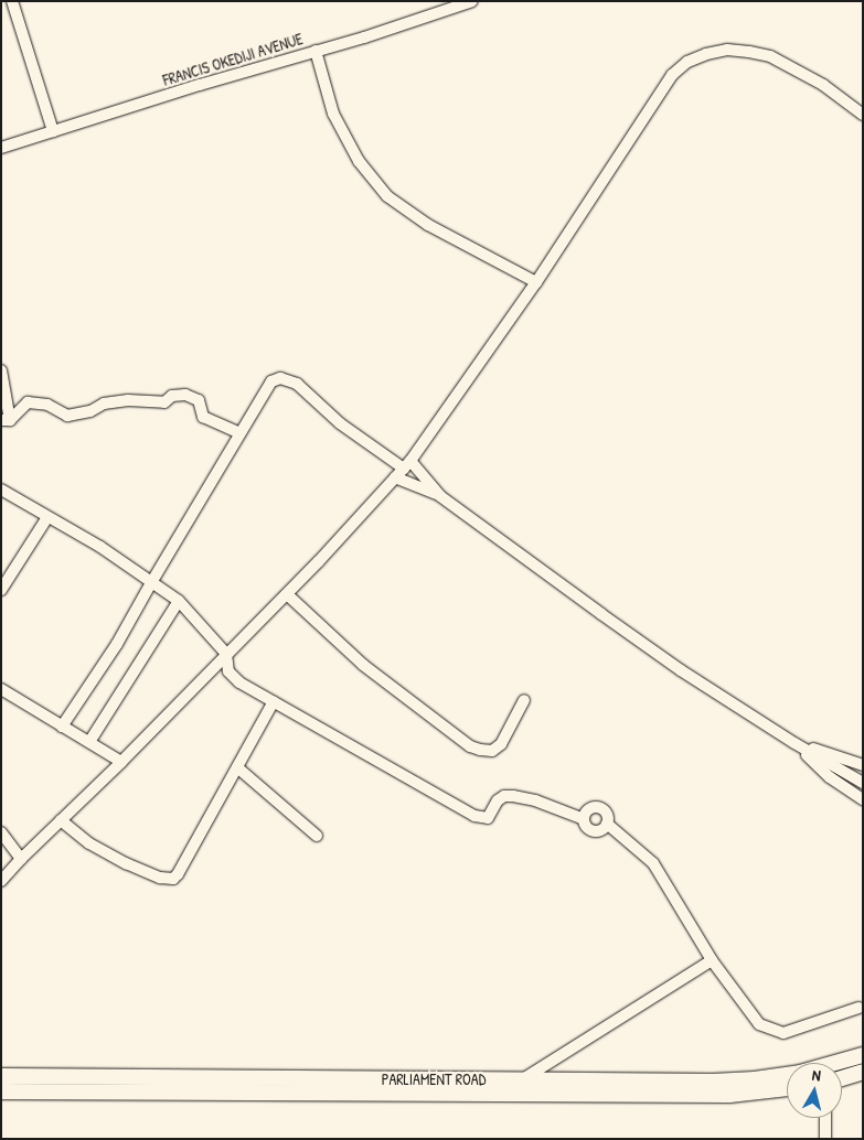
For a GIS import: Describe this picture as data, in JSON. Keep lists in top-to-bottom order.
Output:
{
  "streets": {
    "main road": ["PARLIAMENT ROAD"],
    "street": ["FRANCIS OKEDIJI AVENUE"]
  },
  "north": "top"
}
